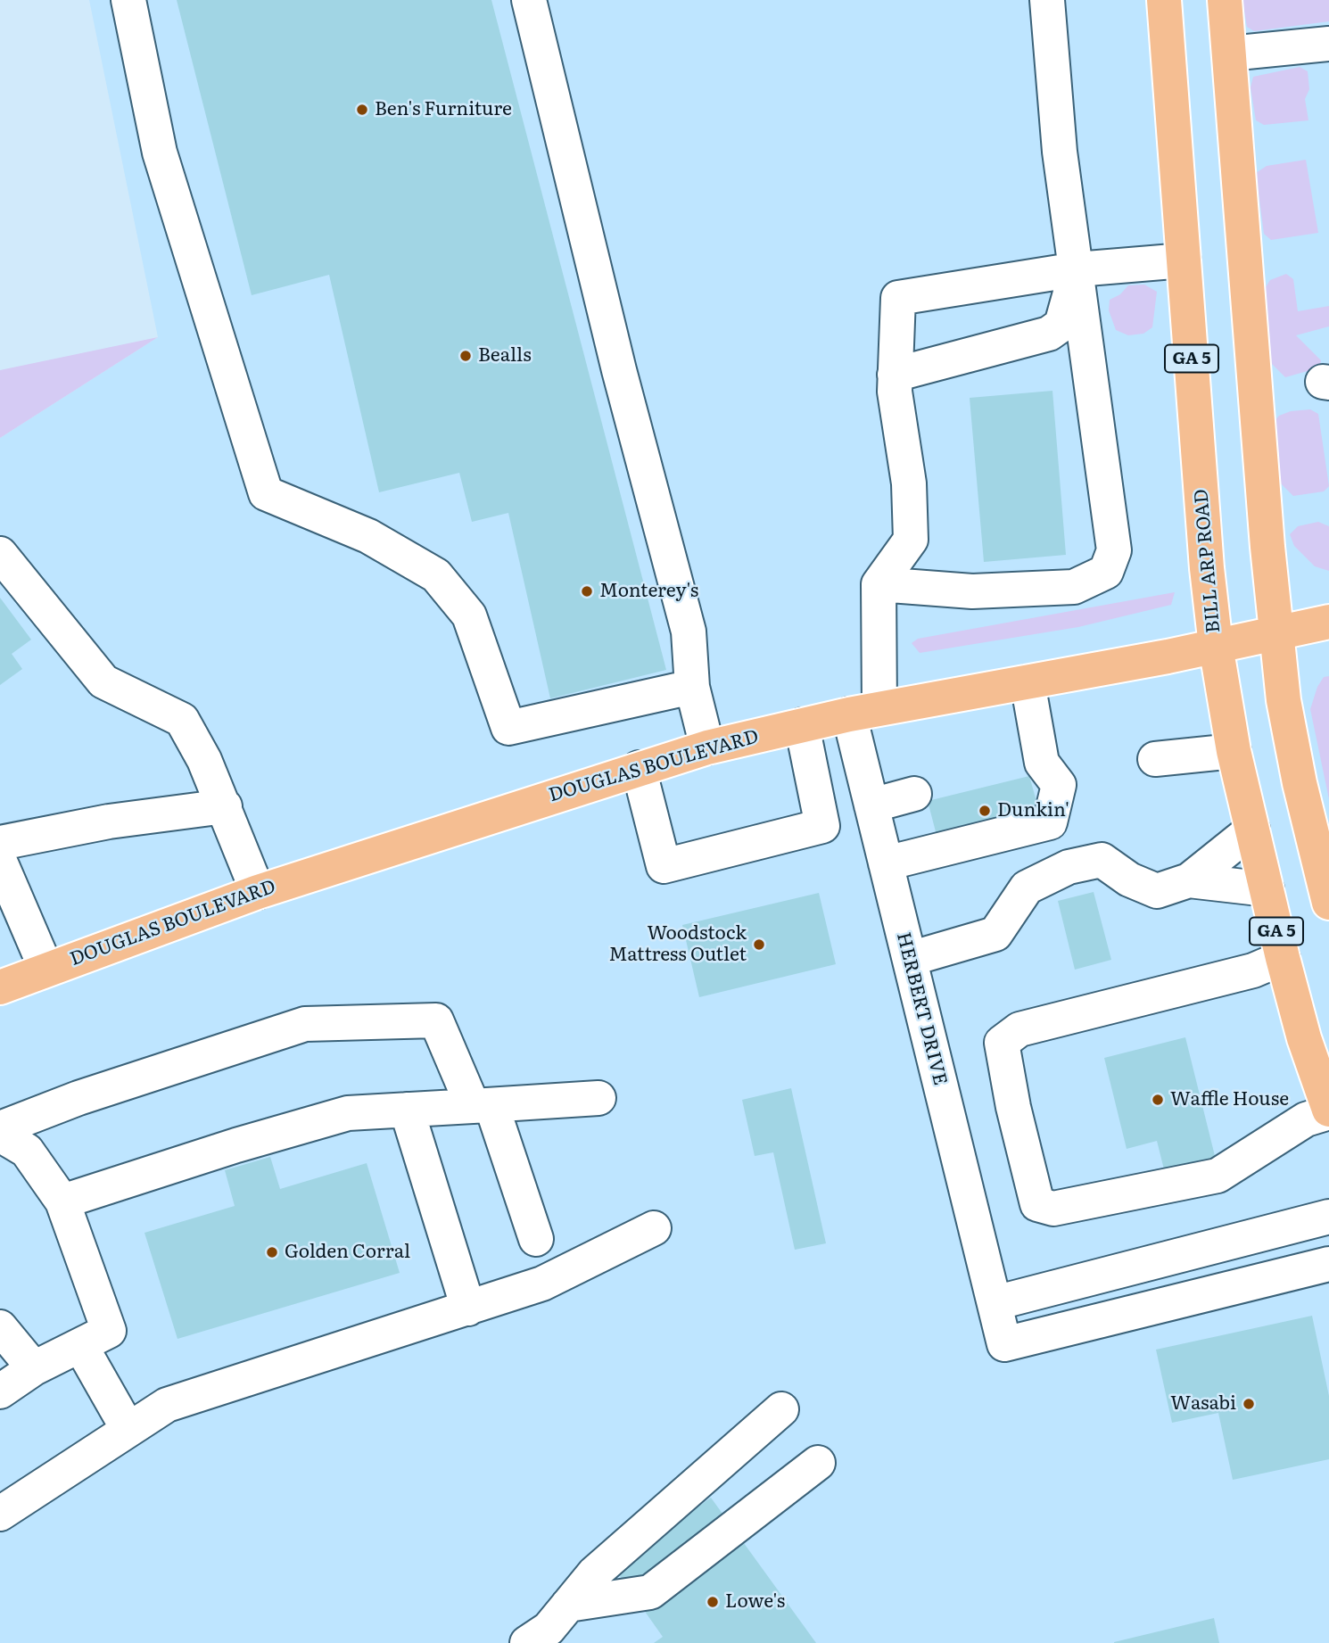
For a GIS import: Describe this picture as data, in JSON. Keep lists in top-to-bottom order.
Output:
{
  "streets": {
    "main road": ["GA 5", "BILL ARP ROAD", "DOUGLAS BOULEVARD"],
    "street": ["HERBERT DRIVE"]
  },
  "crossings": [
    ["BILL ARP ROAD", "DOUGLAS BOULEVARD"],
    ["DOUGLAS BOULEVARD", "HERBERT DRIVE"]
  ],
  "places": [
    "Ben's Furniture",
    "Bealls",
    "Monterey's",
    "Dunkin'",
    "Woodstock Mattress Outlet",
    "Waffle House",
    "Golden Corral",
    "Wasabi",
    "Lowe's"
  ]
}
